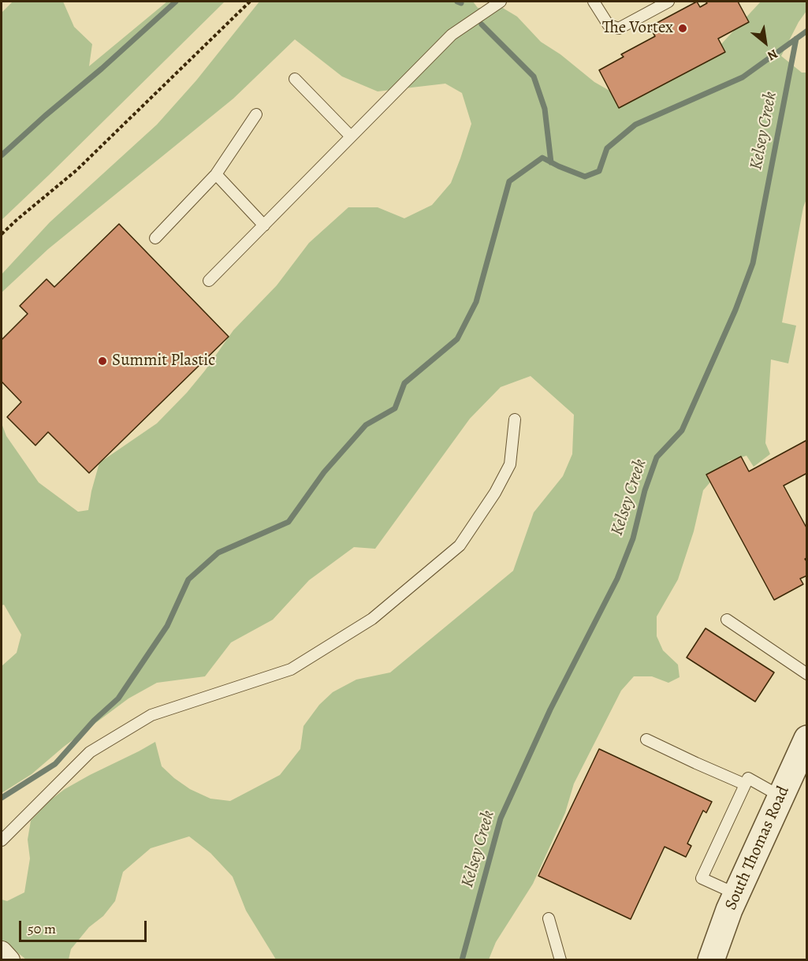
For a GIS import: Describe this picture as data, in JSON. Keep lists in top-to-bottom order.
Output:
{
  "streets": {
    "street": ["South Thomas Road"]
  },
  "water": ["Kelsey Creek"],
  "places": ["The Vortex", "Summit Plastic"],
  "scale_bar": "50 m",
  "north": "bottom right"
}
